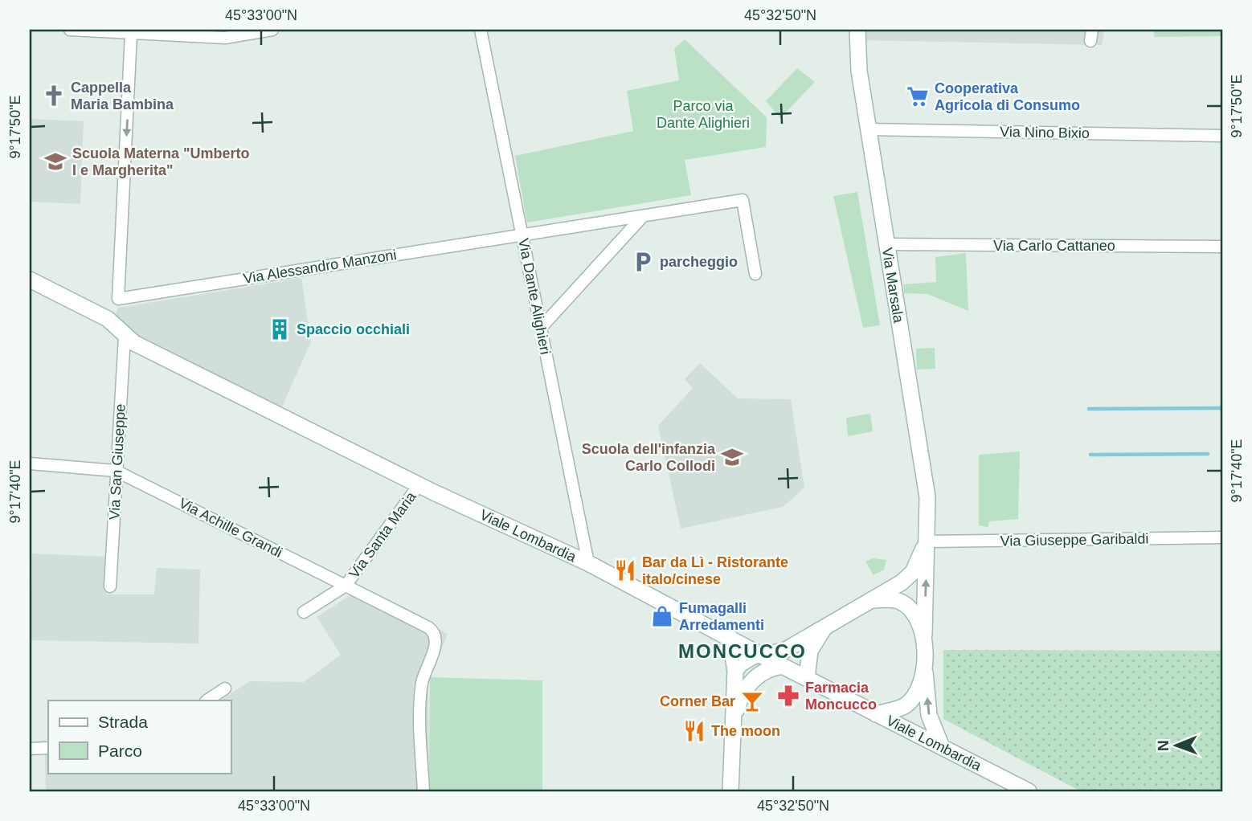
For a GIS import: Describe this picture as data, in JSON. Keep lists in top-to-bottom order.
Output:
{
  "streets": {
    "main road": ["Via Marsala", "Viale Lombardia"],
    "street": [
      "Via Nino Bixio",
      "Via Carlo Cattaneo",
      "Via Alessandro Manzoni",
      "Via Dante Alighieri",
      "Via San Giuseppe",
      "Via Achille Grandi",
      "Via Santa Maria",
      "Via Giuseppe Garibaldi"
    ]
  },
  "crossings": [
    ["Via Nino Bixio", "Via Marsala"],
    ["Via Carlo Cattaneo", "Via Marsala"],
    ["Via Alessandro Manzoni", "Via Dante Alighieri"],
    ["Via Marsala", "Viale Lombardia"],
    ["Via Marsala", "Via Giuseppe Garibaldi"],
    ["Via Dante Alighieri", "Viale Lombardia"],
    ["Via San Giuseppe", "Via Achille Grandi"],
    ["Via San Giuseppe", "Viale Lombardia"],
    ["Via Achille Grandi", "Via Santa Maria"],
    ["Via Santa Maria", "Viale Lombardia"]
  ],
  "districts": ["MONCUCCO"],
  "parks": ["Parco via Dante Alighieri"],
  "places": {
    "church": ["Cappella Maria Bambina"],
    "supermarket": ["Cooperativa Agricola di Consumo"],
    "school or university": ["Scuola Materna \"Umberto I e Margherita\"", "Scuola dell'infanzia Carlo Collodi"],
    "parking": ["parcheggio"],
    "building": ["Spaccio occhiali"],
    "restaurant": ["Bar da Lì - Ristorante italo/cinese", "The moon"],
    "shop": ["Fumagalli Arredamenti"],
    "pharmacy": ["Farmacia Moncucco"],
    "bar": ["Corner Bar"]
  },
  "legend": ["Strada", "Parco"],
  "north": "left",
  "coordinates": [
    "45°33'00\"N",
    "45°32'50\"N",
    "9°17'50\"E",
    "9°17'40\"E"
  ]
}
